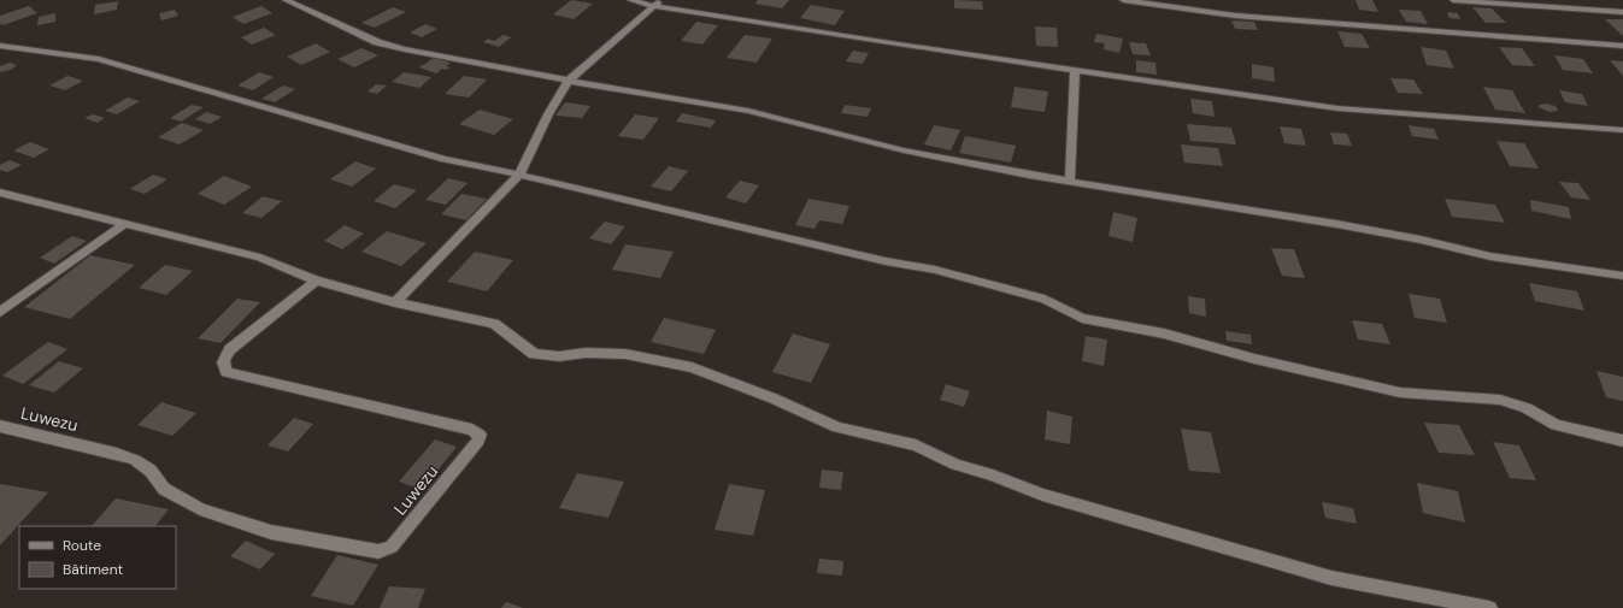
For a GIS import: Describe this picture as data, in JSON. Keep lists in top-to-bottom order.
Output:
{
  "streets": {
    "street": ["Luwezu"]
  },
  "legend": ["Route", "Bâtiment"]
}
